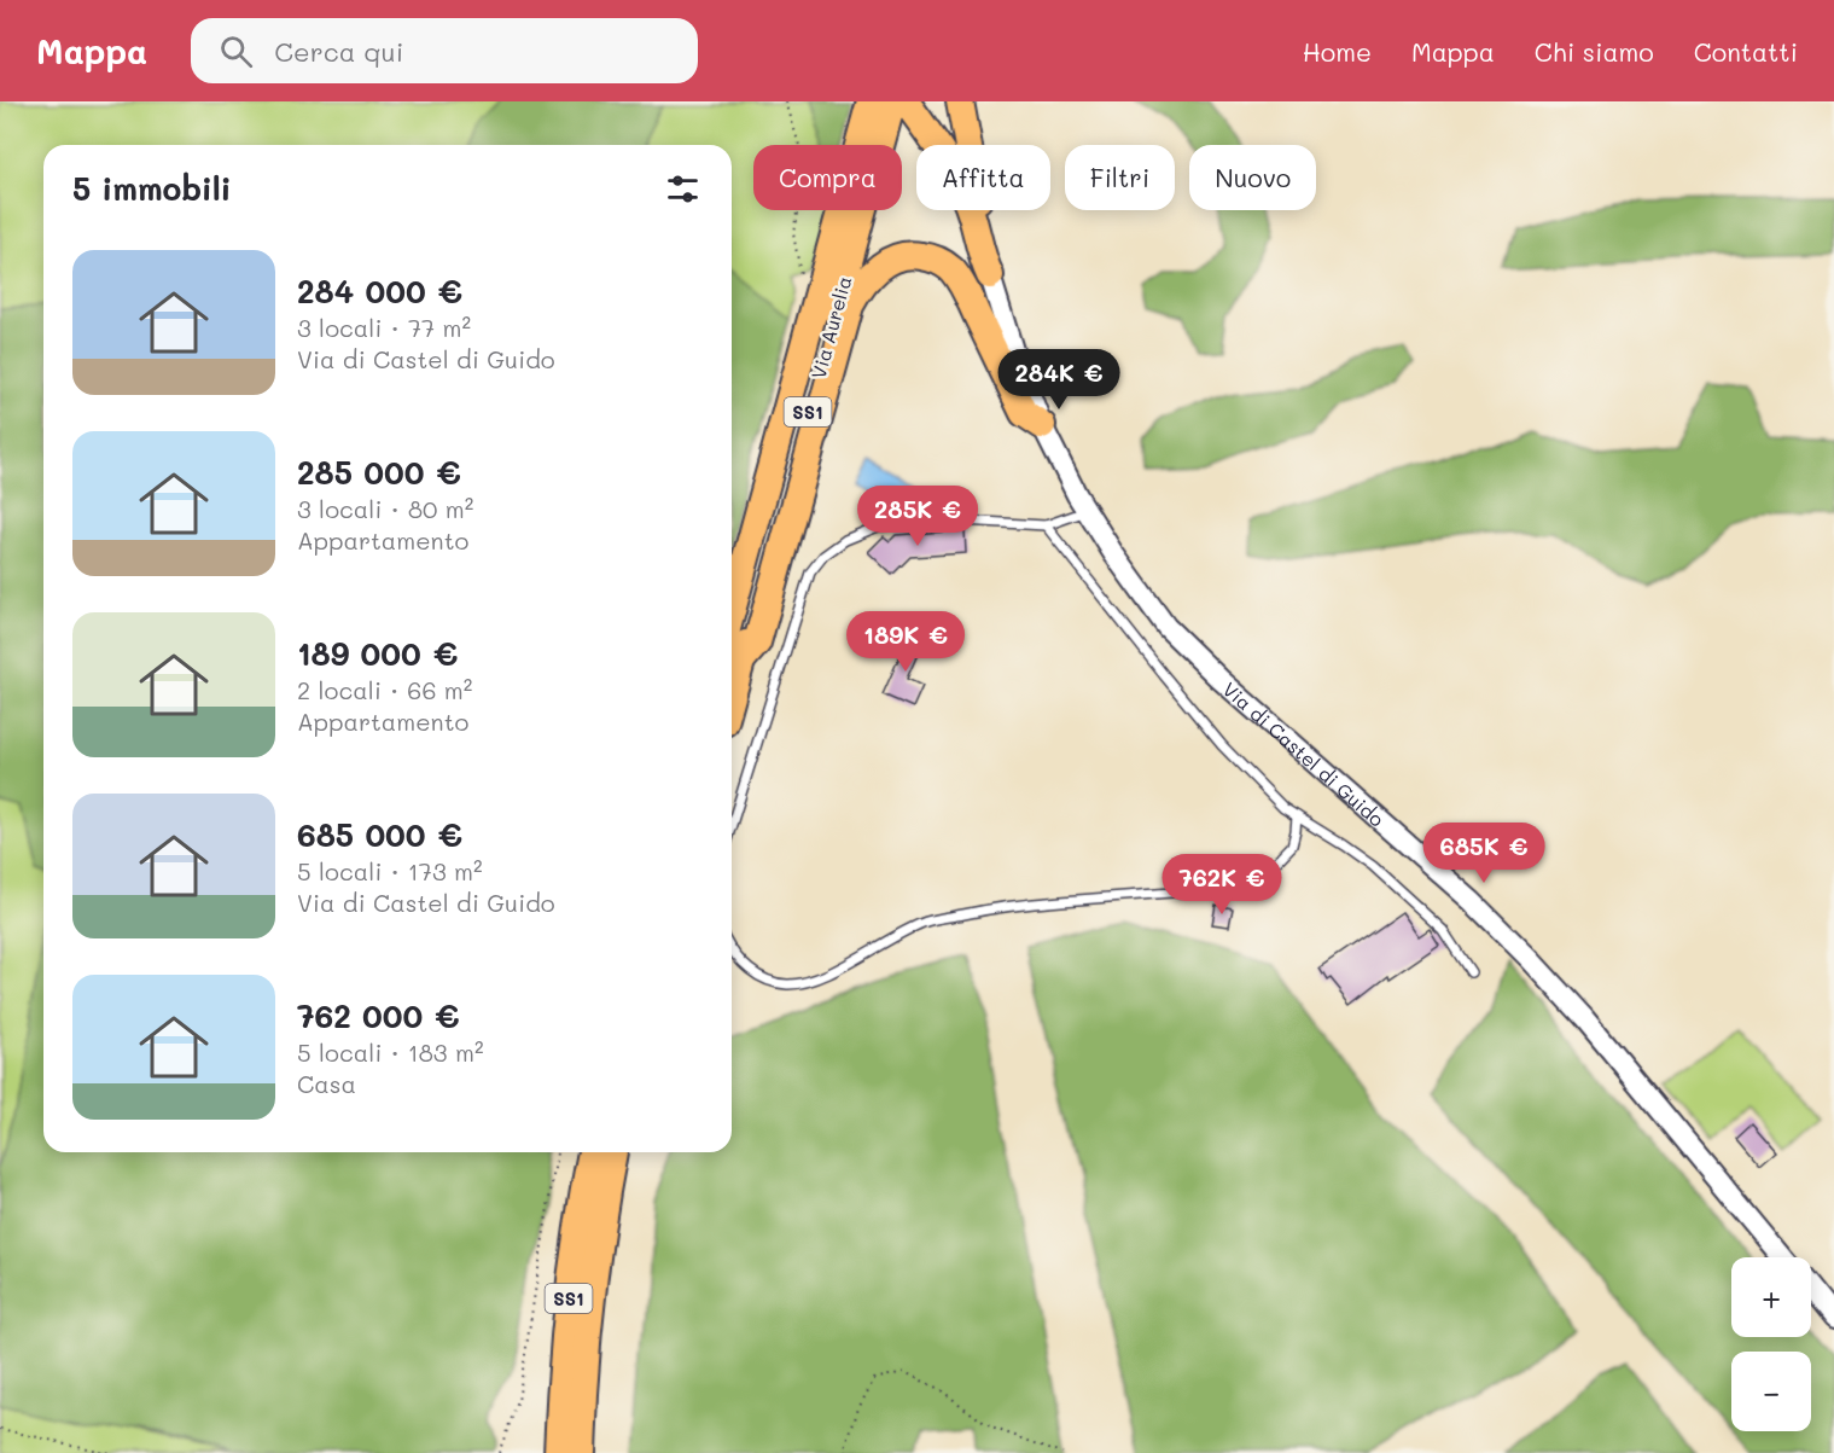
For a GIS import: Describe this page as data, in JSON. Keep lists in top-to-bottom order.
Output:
{
  "streets": {
    "highway": ["Via Aurelia", "SS1"],
    "street": ["Via di Castel di Guido"]
  },
  "page": {
    "header": "Mappa",
    "search": "Cerca qui",
    "nav": [
      "Home",
      "Mappa",
      "Chi siamo",
      "Contatti"
    ],
    "chip": [
      "Compra",
      "Affitta",
      "Filtri",
      "Nuovo"
    ],
    "heading": "5 immobili",
    "list": [
      {
        "name": "284 000 €",
        "note": "3 locali · 77 m² · Via di Castel di Guido"
      },
      {
        "name": "285 000 €",
        "note": "3 locali · 80 m² · Appartamento"
      },
      {
        "name": "189 000 €",
        "note": "2 locali · 66 m² · Appartamento"
      },
      {
        "name": "685 000 €",
        "note": "5 locali · 173 m² · Via di Castel di Guido"
      },
      {
        "name": "762 000 €",
        "note": "5 locali · 183 m² · Casa"
      }
    ],
    "price": [
      "284K €",
      "285K €",
      "189K €",
      "685K €",
      "762K €"
    ],
    "map_buttons": ["+", "−"]
  }
}
